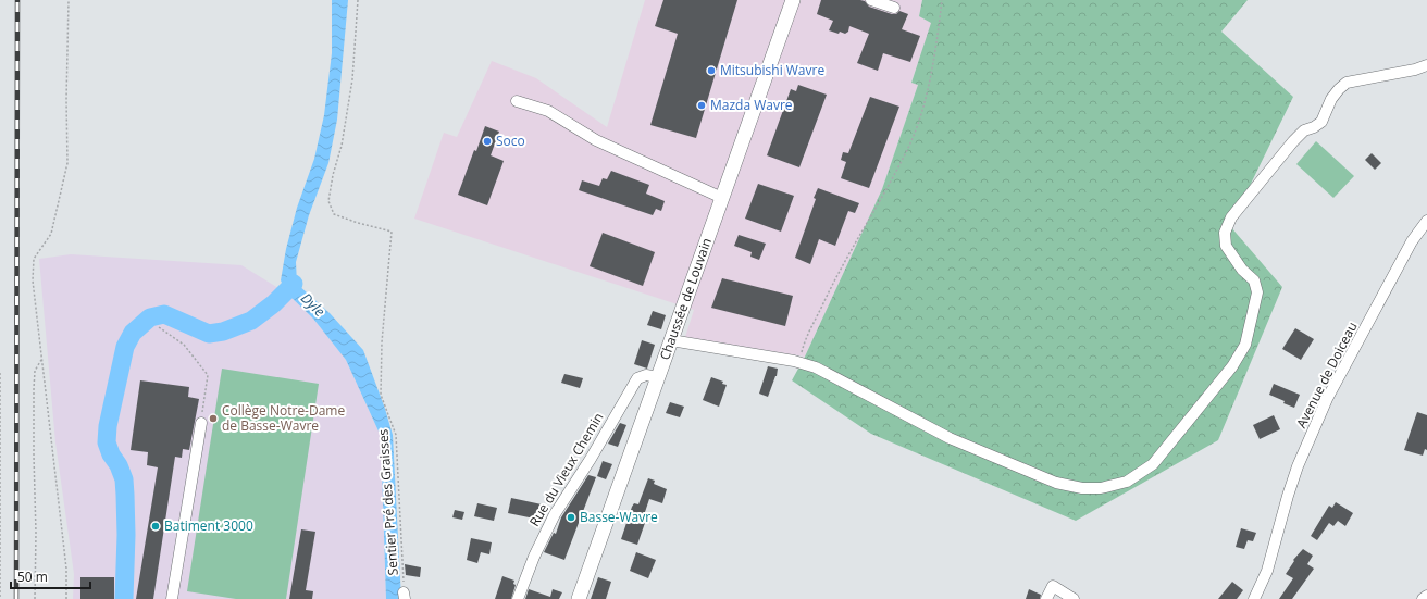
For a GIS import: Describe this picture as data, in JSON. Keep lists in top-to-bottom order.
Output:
{
  "streets": {
    "main road": ["Chaussée de Louvain"],
    "street": ["Avenue de Doiceau", "Rue du Vieux Chemin"],
    "path": ["Sentier Pré des Graisses"]
  },
  "crossings": [
    ["Chaussée de Louvain", "Rue du Vieux Chemin"]
  ],
  "water": ["Dyle"],
  "places": [
    "Mitsubishi Wavre",
    "Mazda Wavre",
    "Soco",
    "Collège Notre-Dame de Basse-Wavre",
    "Basse-Wavre",
    "Batiment 3000"
  ],
  "scale_bar": "50 m"
}
